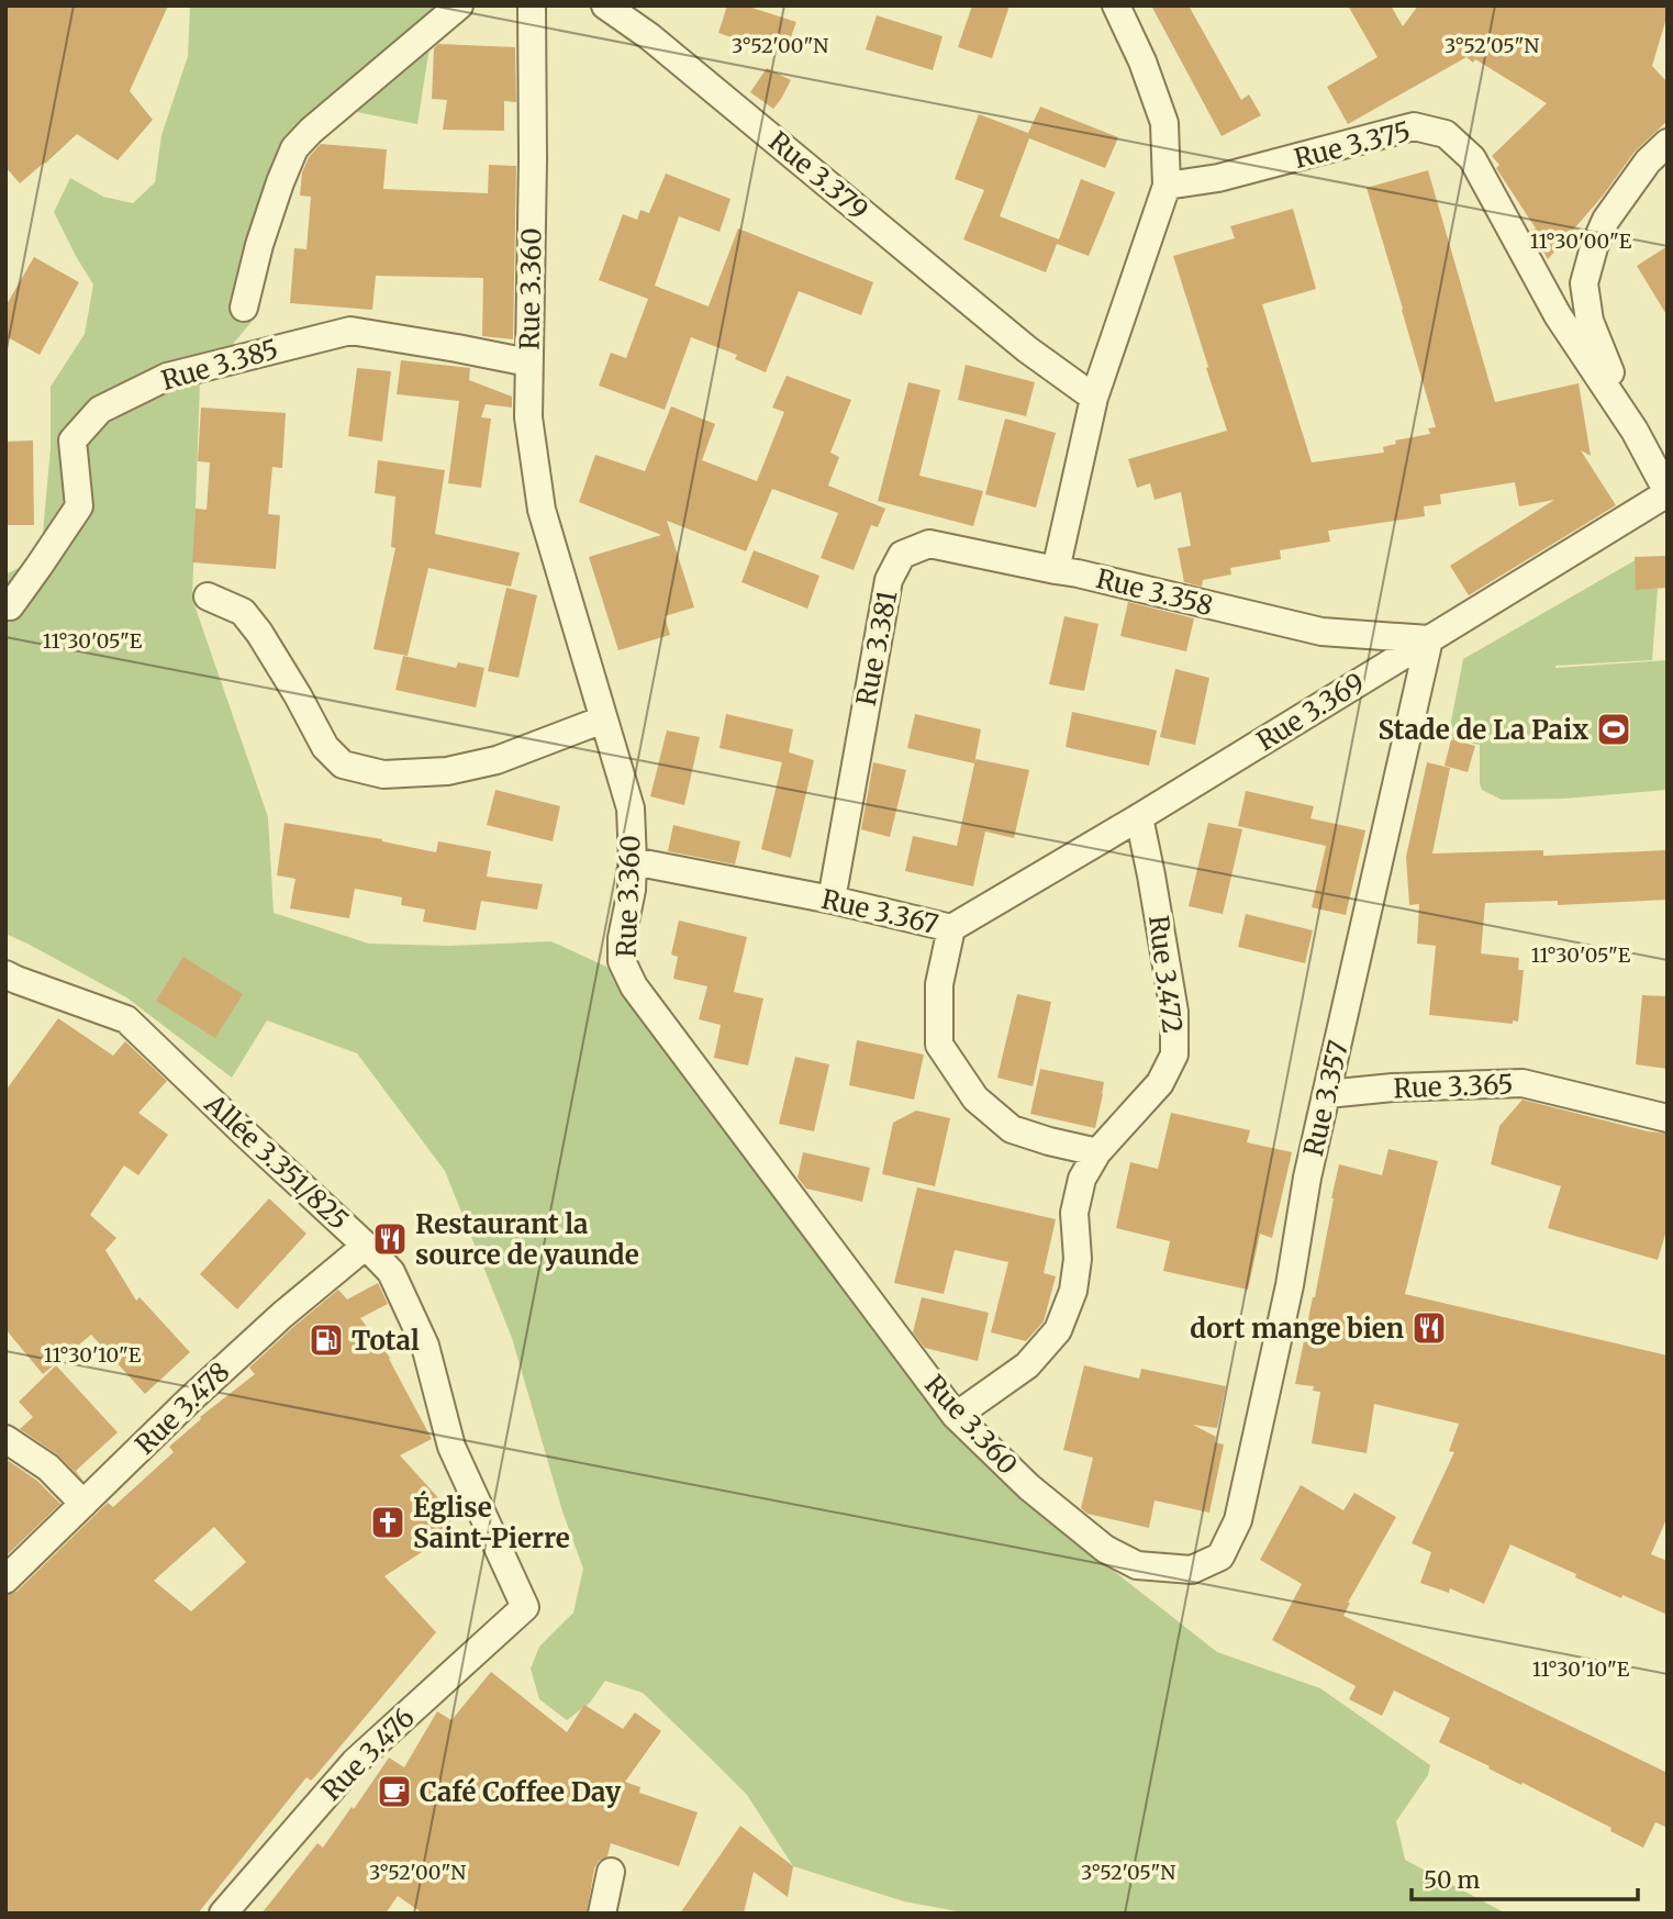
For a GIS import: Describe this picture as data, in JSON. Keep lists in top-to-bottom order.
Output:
{
  "streets": {
    "street": [
      "Rue 3.375",
      "Rue 3.379",
      "Rue 3.360",
      "Rue 3.385",
      "Rue 3.358",
      "Rue 3.381",
      "Rue 3.369",
      "Rue 3.367",
      "Rue 3.472",
      "Rue 3.365",
      "Rue 3.357",
      "Allée 3.351/825",
      "Rue 3.478",
      "Rue 3.476"
    ]
  },
  "crossings": [
    ["Rue 3.375", "Rue 3.369"],
    ["Rue 3.360", "Rue 3.385"],
    ["Rue 3.360", "Rue 3.367"],
    ["Rue 3.360", "Rue 3.357"],
    ["Rue 3.358", "Rue 3.381"],
    ["Rue 3.358", "Rue 3.369"],
    ["Rue 3.358", "Rue 3.357"],
    ["Rue 3.381", "Rue 3.367"],
    ["Rue 3.369", "Rue 3.367"],
    ["Rue 3.369", "Rue 3.472"],
    ["Rue 3.369", "Rue 3.357"],
    ["Rue 3.367", "Rue 3.472"],
    ["Rue 3.365", "Rue 3.357"],
    ["Allée 3.351/825", "Rue 3.478"],
    ["Allée 3.351/825", "Rue 3.476"]
  ],
  "places": {
    "sports": ["Stade de La Paix"],
    "restaurant": ["Restaurant la source de yaunde", "dort mange bien"],
    "fuel station": ["Total"],
    "church": ["Église Saint-Pierre"],
    "cafe": ["Café Coffee Day"]
  },
  "scale_bar": "50 m",
  "coordinates": [
    "3°52'00\"N",
    "3°52'05\"N",
    "11°30'00\"E",
    "11°30'05\"E",
    "11°30'10\"E"
  ]
}
